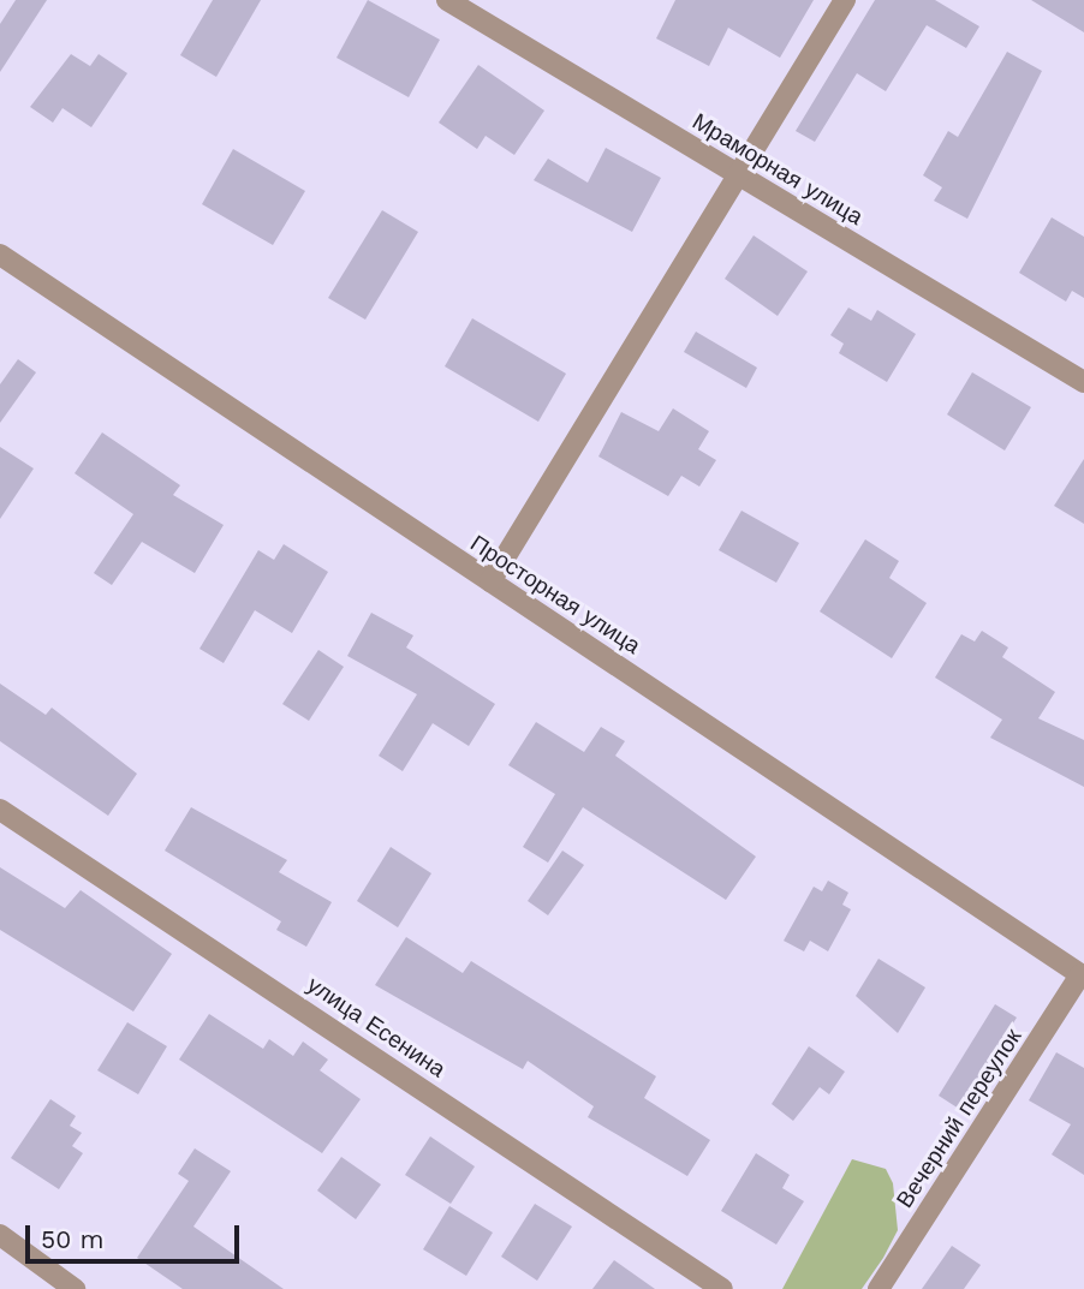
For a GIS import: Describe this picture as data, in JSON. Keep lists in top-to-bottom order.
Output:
{
  "streets": {
    "street": [
      "Мраморная улица",
      "Просторная улица",
      "улица Есенина",
      "Вечерний переулок"
    ]
  },
  "crossings": [
    ["Просторная улица", "Вечерний переулок"]
  ],
  "scale_bar": "50 m"
}
